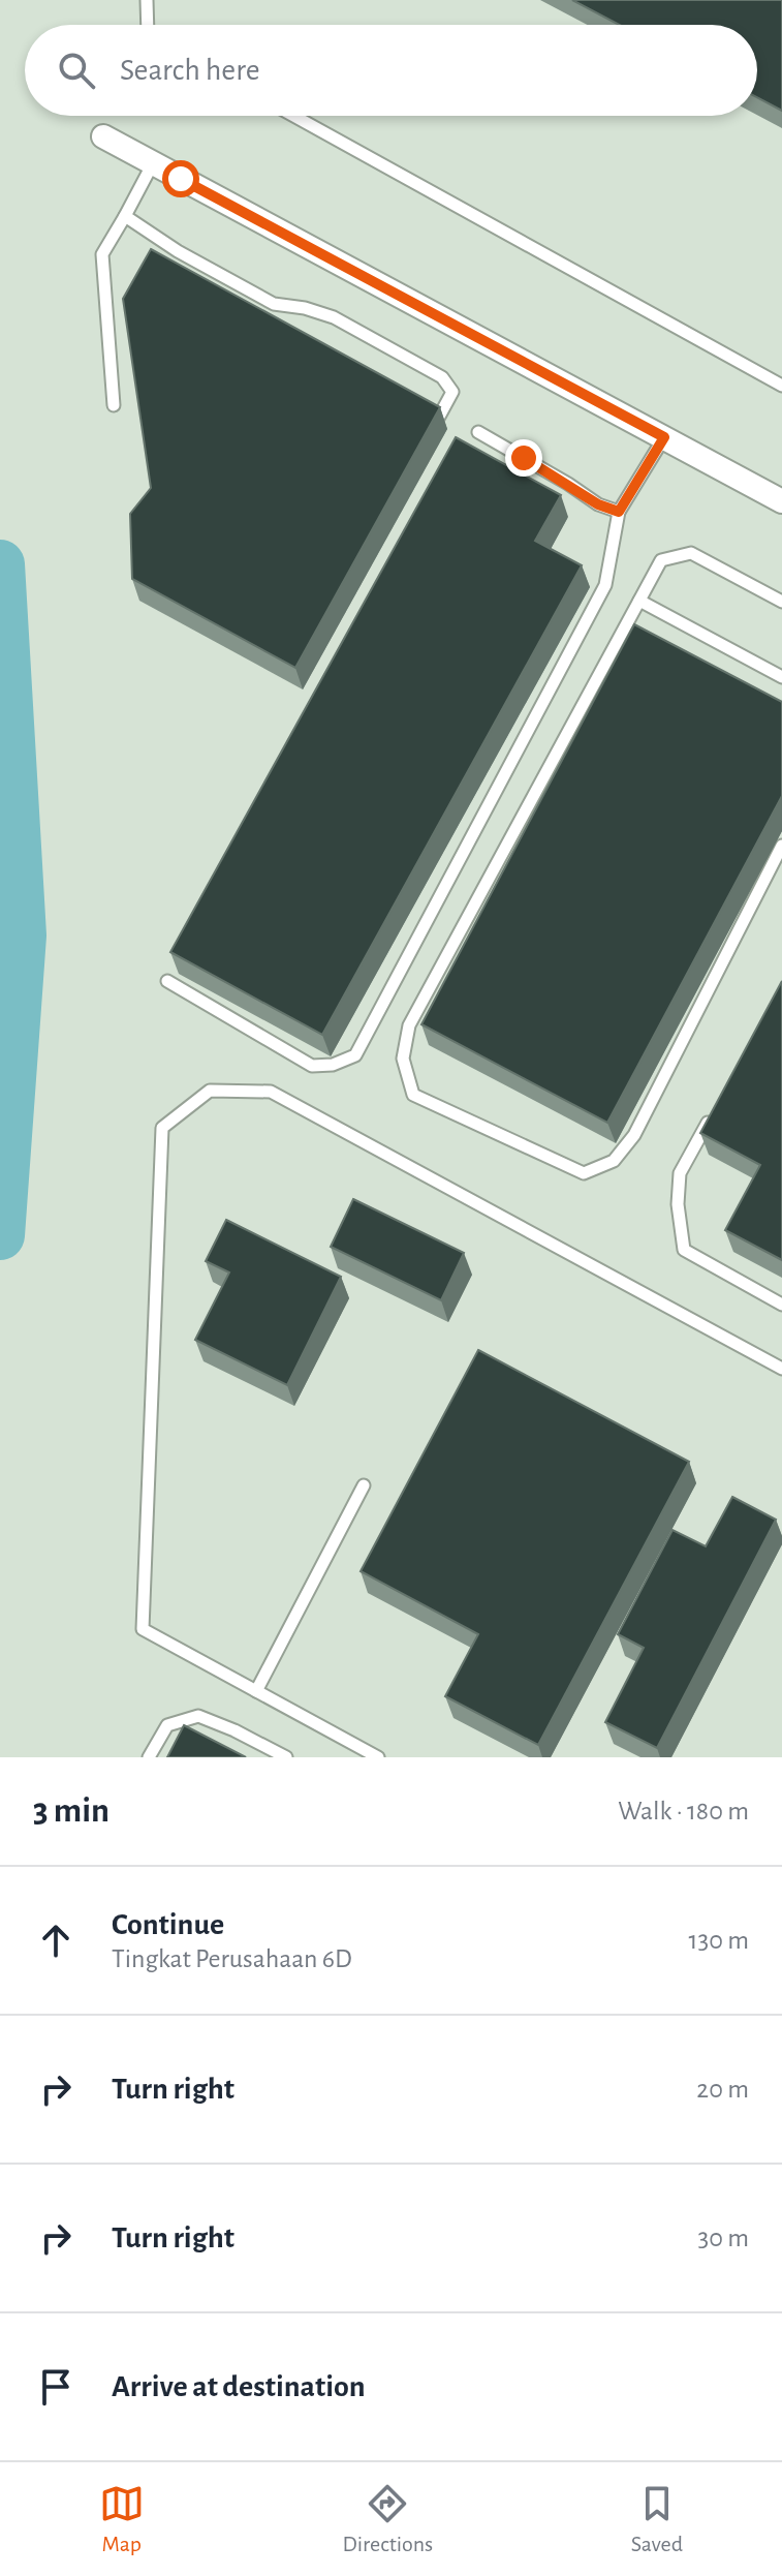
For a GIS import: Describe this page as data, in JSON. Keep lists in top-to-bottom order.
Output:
{
  "page": {
    "search": "Search here",
    "heading": ["3 min", "Walk · 180 m"],
    "list": [
      ["Continue", "Tingkat Perusahaan 6D", "130 m"],
      ["Turn right", "20 m"],
      ["Turn right", "30 m"],
      "Arrive at destination"
    ],
    "nav": ["Map", "Directions", "Saved"]
  }
}
